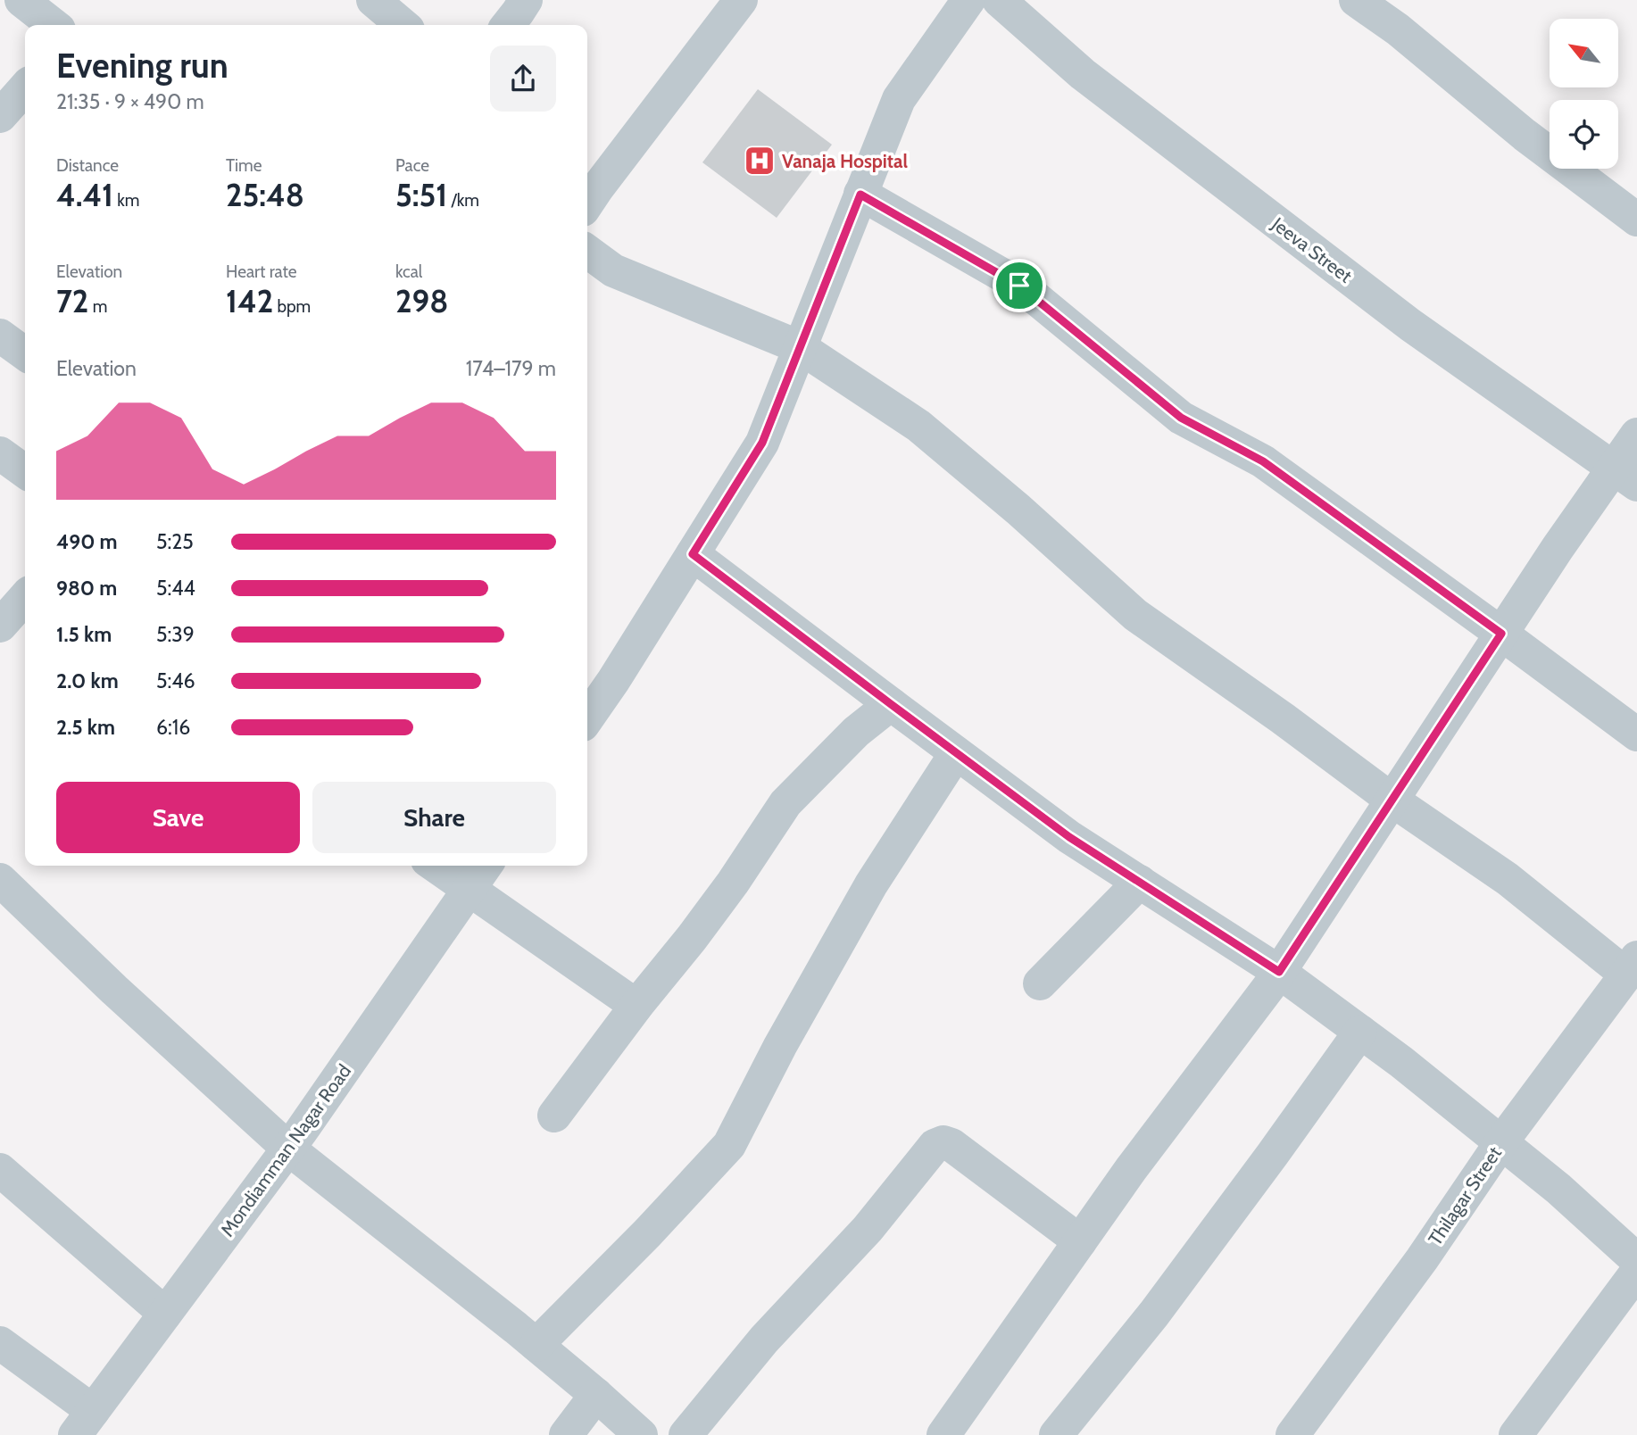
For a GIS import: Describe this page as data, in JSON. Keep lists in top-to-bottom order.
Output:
{
  "streets": {
    "street": ["Jeeva Street", "Mondiamman Nagar Road", "Thilagar Street"]
  },
  "places": {
    "hospital": ["Vanaja Hospital"]
  },
  "north": "top left",
  "page": {
    "heading": ["Evening run", "21:35 · 9 × 490 m"],
    "stats": [
      ["Distance", "4.41 km"],
      ["Time", "25:48"],
      ["Pace", "5:51 /km"],
      ["Elevation", "72 m"],
      ["Heart rate", "142 bpm"],
      ["kcal", "298"]
    ],
    "chart": ["Elevation", "174–179 m"],
    "list": [
      {
        "name": "490 m",
        "note": "5:25"
      },
      {
        "name": "980 m",
        "note": "5:44"
      },
      {
        "name": "1.5 km",
        "note": "5:39"
      },
      {
        "name": "2.0 km",
        "note": "5:46"
      },
      {
        "name": "2.5 km",
        "note": "6:16"
      }
    ],
    "buttons": ["Save", "Share"]
  }
}
